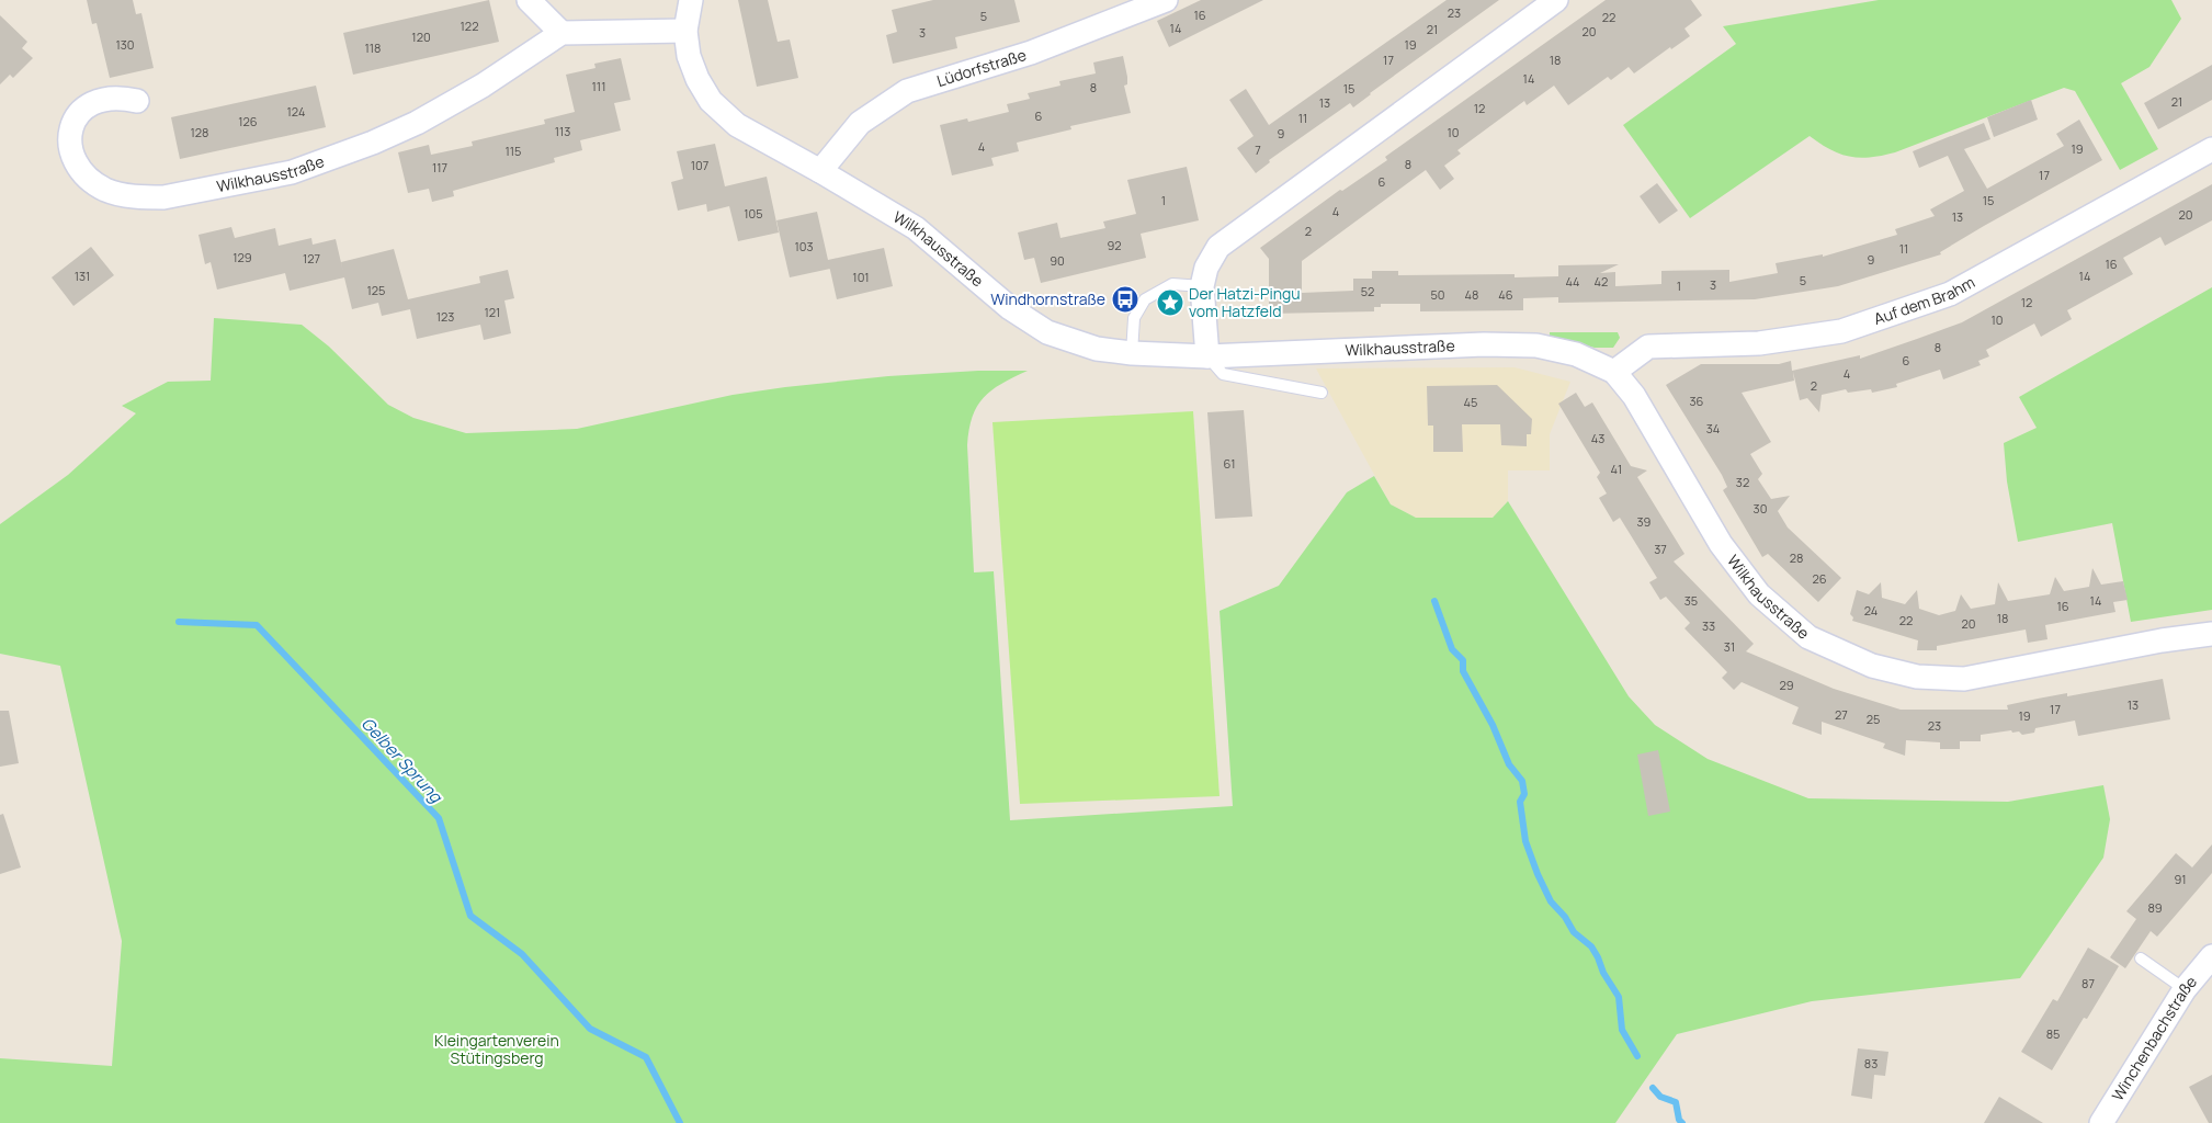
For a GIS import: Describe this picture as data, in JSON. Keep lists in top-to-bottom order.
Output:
{
  "streets": {
    "street": [
      "Lüdorfstraße",
      "Wilkhausstraße",
      "Auf dem Brahm",
      "Winchenbachstraße"
    ]
  },
  "crossings": [
    ["Lüdorfstraße", "Wilkhausstraße"],
    ["Wilkhausstraße", "Auf dem Brahm"]
  ],
  "water": ["Gelber Sprung"],
  "parks": ["Kleingartenverein Stütingsberg"],
  "places": {
    "bus stop": ["Windhornstraße"],
    "place": ["Der Hatzi-Pingu vom Hatzfeld"]
  },
  "house_numbers": [
    "23",
    "16",
    "5",
    "22",
    "122",
    "14",
    "21",
    "20",
    "3",
    "120",
    "130",
    "19",
    "118",
    "17",
    "18",
    "14",
    "111",
    "8",
    "15",
    "21",
    "13",
    "12",
    "124",
    "6",
    "11",
    "126",
    "113",
    "128",
    "10",
    "9",
    "4",
    "19",
    "7",
    "115",
    "8",
    "107",
    "117",
    "17",
    "6",
    "1",
    "15",
    "4",
    "105",
    "20",
    "13",
    "2",
    "92",
    "103",
    "11",
    "129",
    "127",
    "9",
    "90",
    "16",
    "131",
    "14",
    "101",
    "5",
    "44",
    "42",
    "3",
    "1",
    "125",
    "52",
    "50",
    "48",
    "46",
    "12",
    "121",
    "123",
    "10",
    "8",
    "6",
    "4",
    "2",
    "36",
    "45",
    "34",
    "43",
    "61",
    "41",
    "32",
    "30",
    "39",
    "37",
    "28",
    "26",
    "35",
    "14",
    "16",
    "24",
    "18",
    "22",
    "20",
    "33",
    "31",
    "29",
    "13",
    "17",
    "27",
    "19",
    "25",
    "23",
    "91",
    "89",
    "87",
    "85",
    "83"
  ]
}
